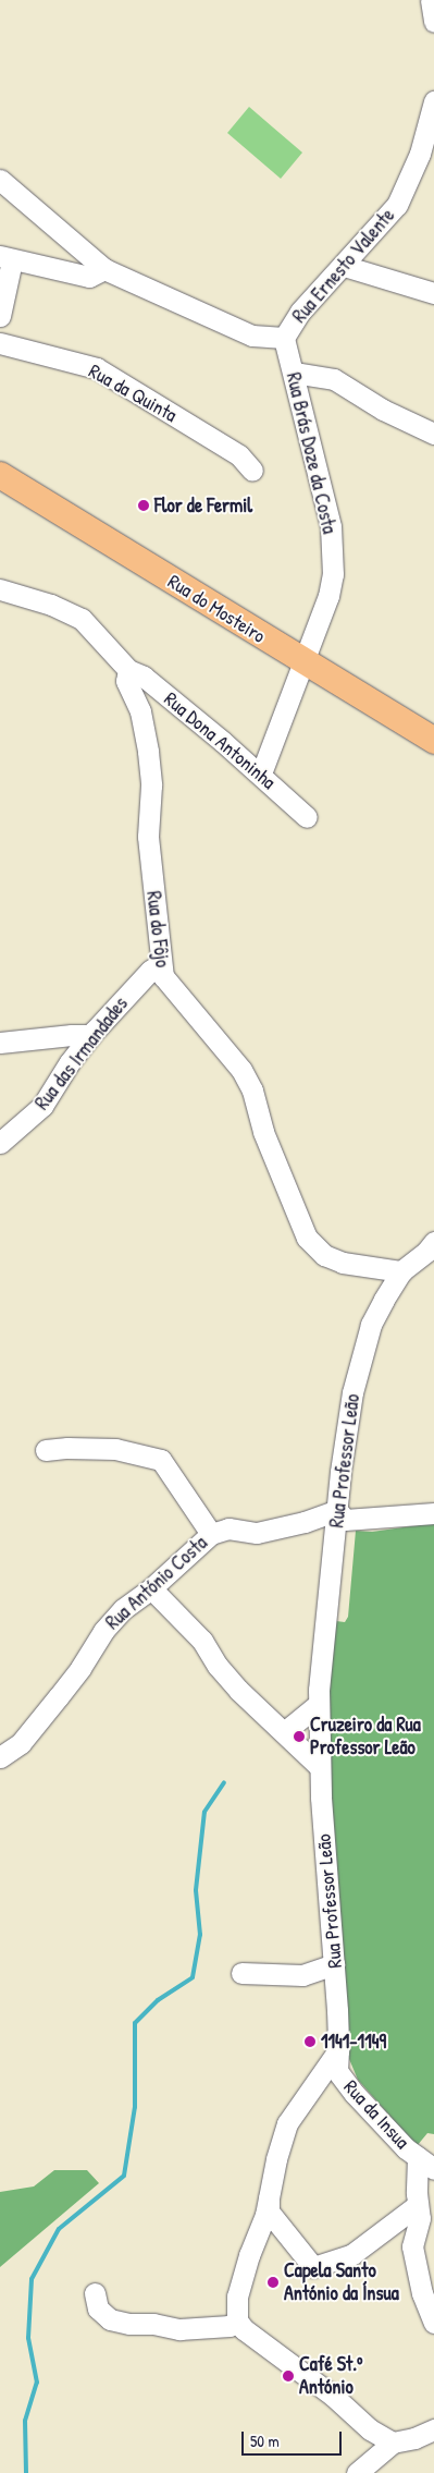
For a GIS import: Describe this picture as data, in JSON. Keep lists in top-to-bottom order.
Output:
{
  "streets": {
    "main road": ["Rua do Mosteiro"],
    "street": [
      "Rua Ernesto Valente",
      "Rua da Quinta",
      "Rua Brás Doze da Costa",
      "Rua Dona Antoninha",
      "Rua do Fôjo",
      "Rua das Irmandades",
      "Rua Professor Leão",
      "Rua António Costa",
      "Rua da Insua"
    ]
  },
  "crossings": [
    ["Rua Ernesto Valente", "Rua Brás Doze da Costa"],
    ["Rua Brás Doze da Costa", "Rua do Mosteiro"],
    ["Rua Brás Doze da Costa", "Rua Dona Antoninha"],
    ["Rua Dona Antoninha", "Rua do Fôjo"],
    ["Rua do Fôjo", "Rua das Irmandades"],
    ["Rua do Fôjo", "Rua Professor Leão"],
    ["Rua Professor Leão", "Rua António Costa"],
    ["Rua Professor Leão", "Rua da Insua"]
  ],
  "places": [
    "Flor de Fermil",
    "Cruzeiro da Rua Professor Leão",
    "1141-1149",
    "Capela Santo António da Ínsua",
    "Café St.º António"
  ],
  "scale_bar": "50 m"
}
